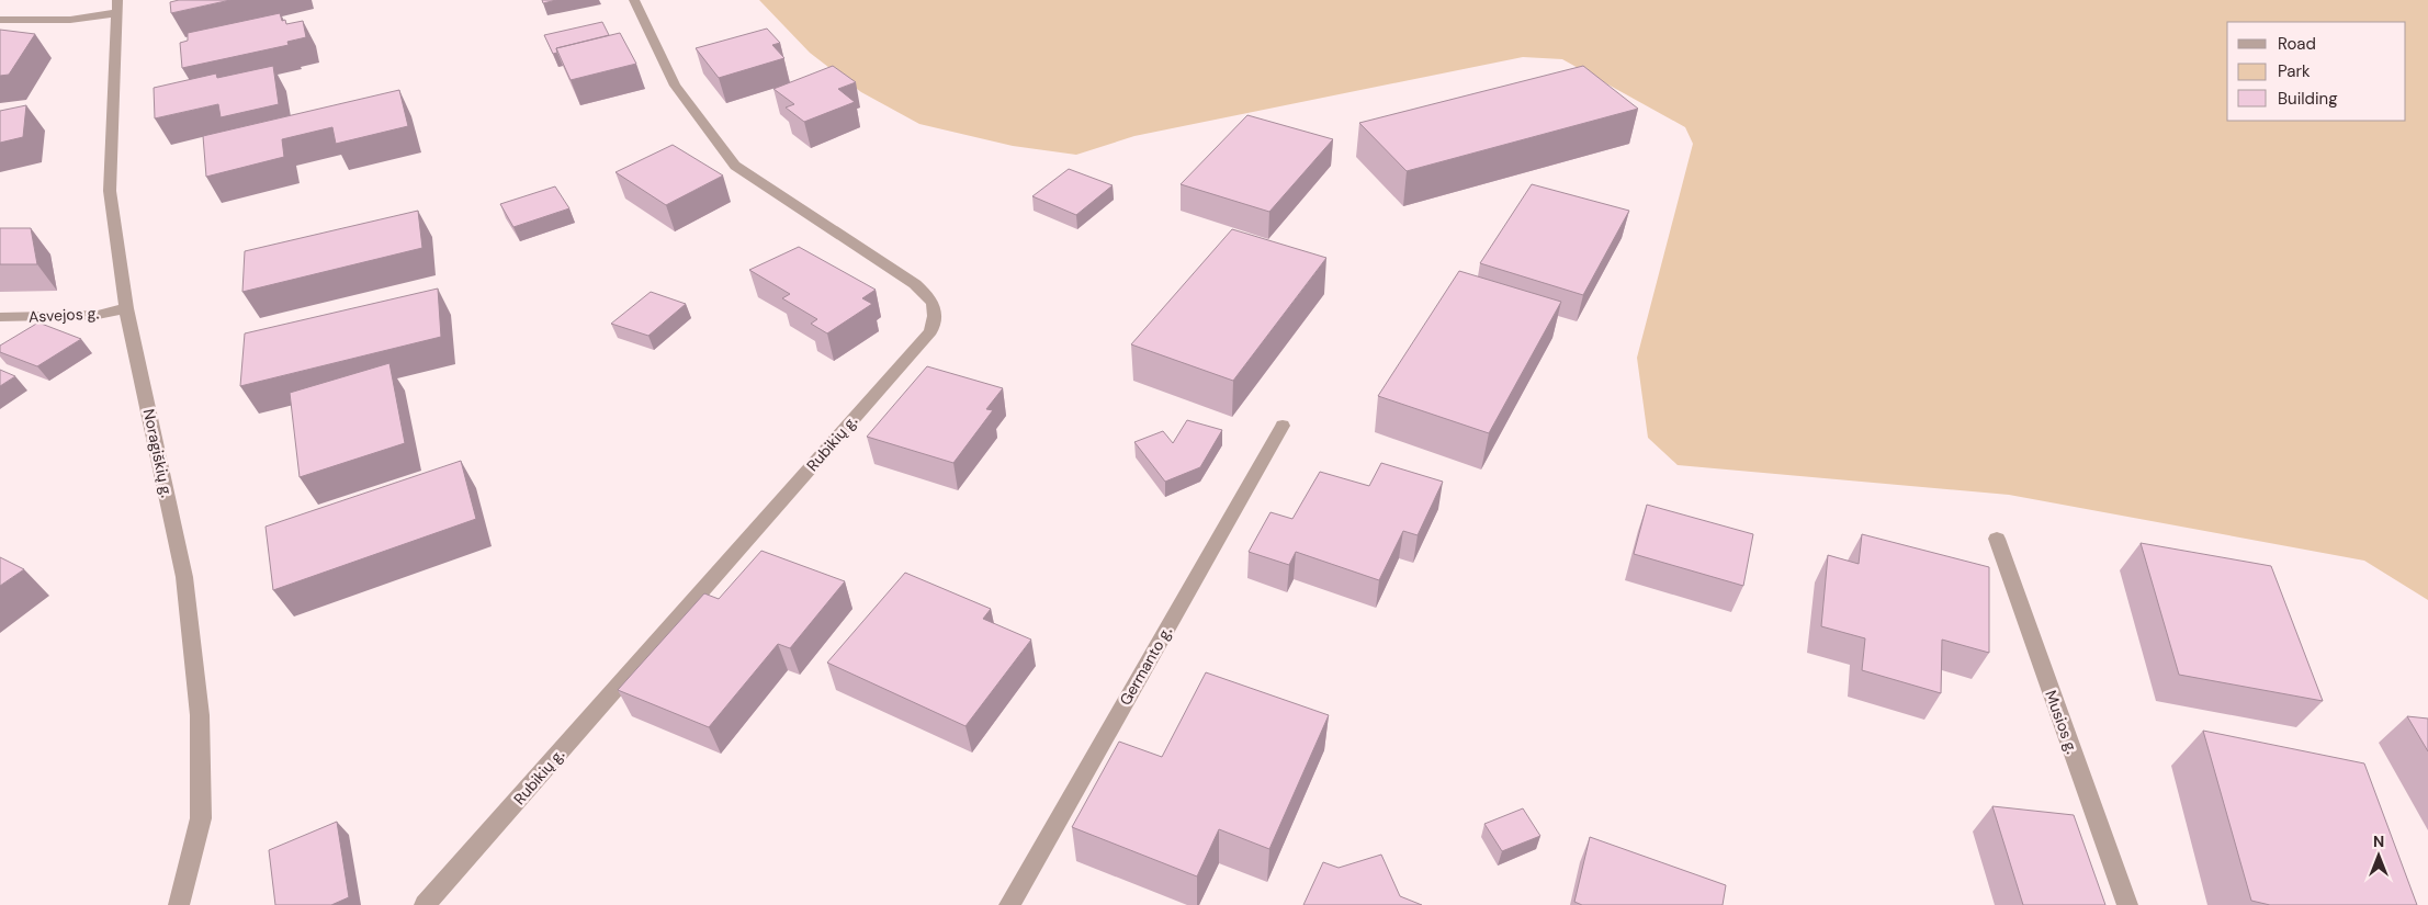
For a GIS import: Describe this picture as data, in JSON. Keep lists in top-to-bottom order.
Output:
{
  "streets": {
    "street": [
      "Asvejos g.",
      "Rubikių g.",
      "Noragiškių g.",
      "Germanto g.",
      "Musios g."
    ]
  },
  "crossings": [
    ["Asvejos g.", "Noragiškių g."]
  ],
  "legend": ["Road", "Park", "Building"],
  "north": "top"
}
